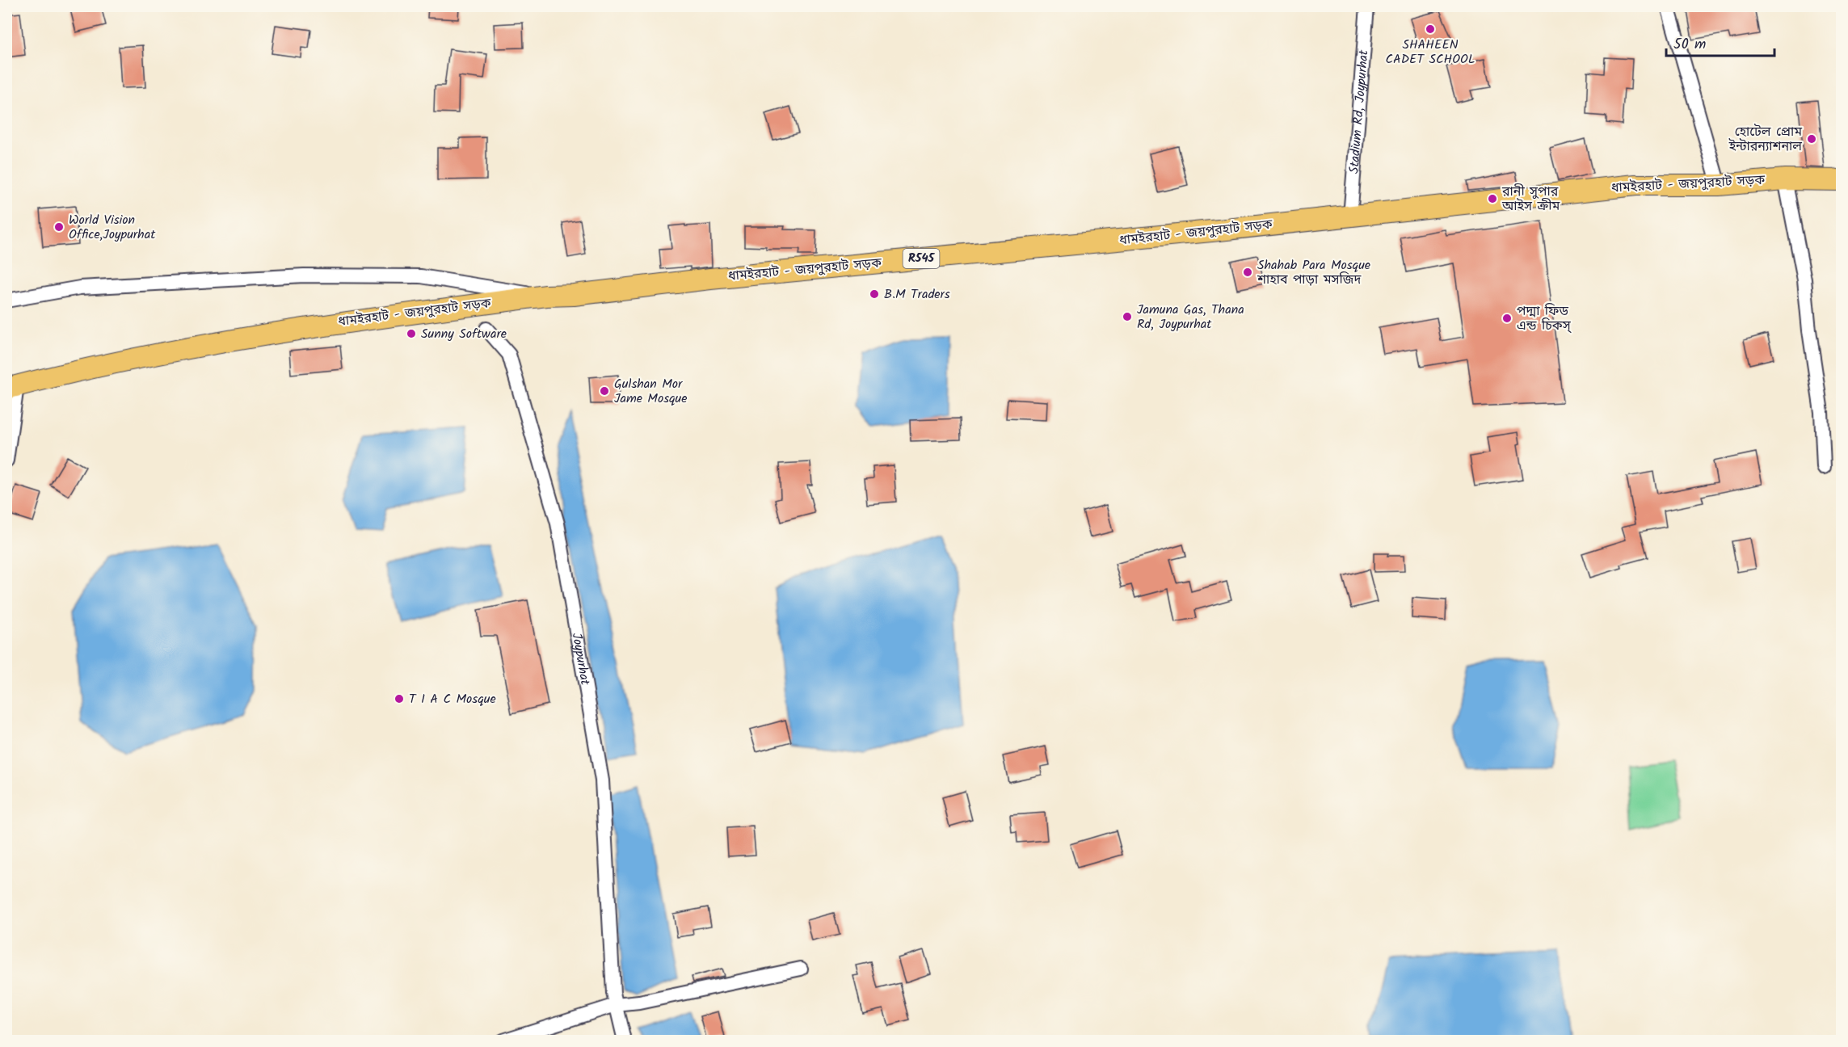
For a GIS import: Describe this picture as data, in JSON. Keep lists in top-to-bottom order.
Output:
{
  "streets": {
    "main road": ["ধামইরহাট - জয়পুরহাট সড়ক", "R545"],
    "street": ["Stadium Rd, Joypurhat", "Joypurhat"]
  },
  "crossings": [
    ["Stadium Rd, Joypurhat", "ধামইরহাট - জয়পুরহাট সড়ক"]
  ],
  "places": [
    "SHAHEEN CADET SCHOOL",
    "হোটেল প্রোম ইন্টারন্যাশনাল",
    "রানী সুপার আইস ক্রীম",
    "World Vision Office,Joypurhat",
    "Shahab Para Mosque শাহাব পাড়া মসজিদ",
    "B.M Traders",
    "Jamuna Gas, Thana Rd, Joypurhat",
    "পদ্মা ফিড এন্ড চিকস্‌",
    "Sunny Software",
    "Gulshan Mor Jame Mosque",
    "T I A C Mosque"
  ],
  "scale_bar": "50 m"
}
